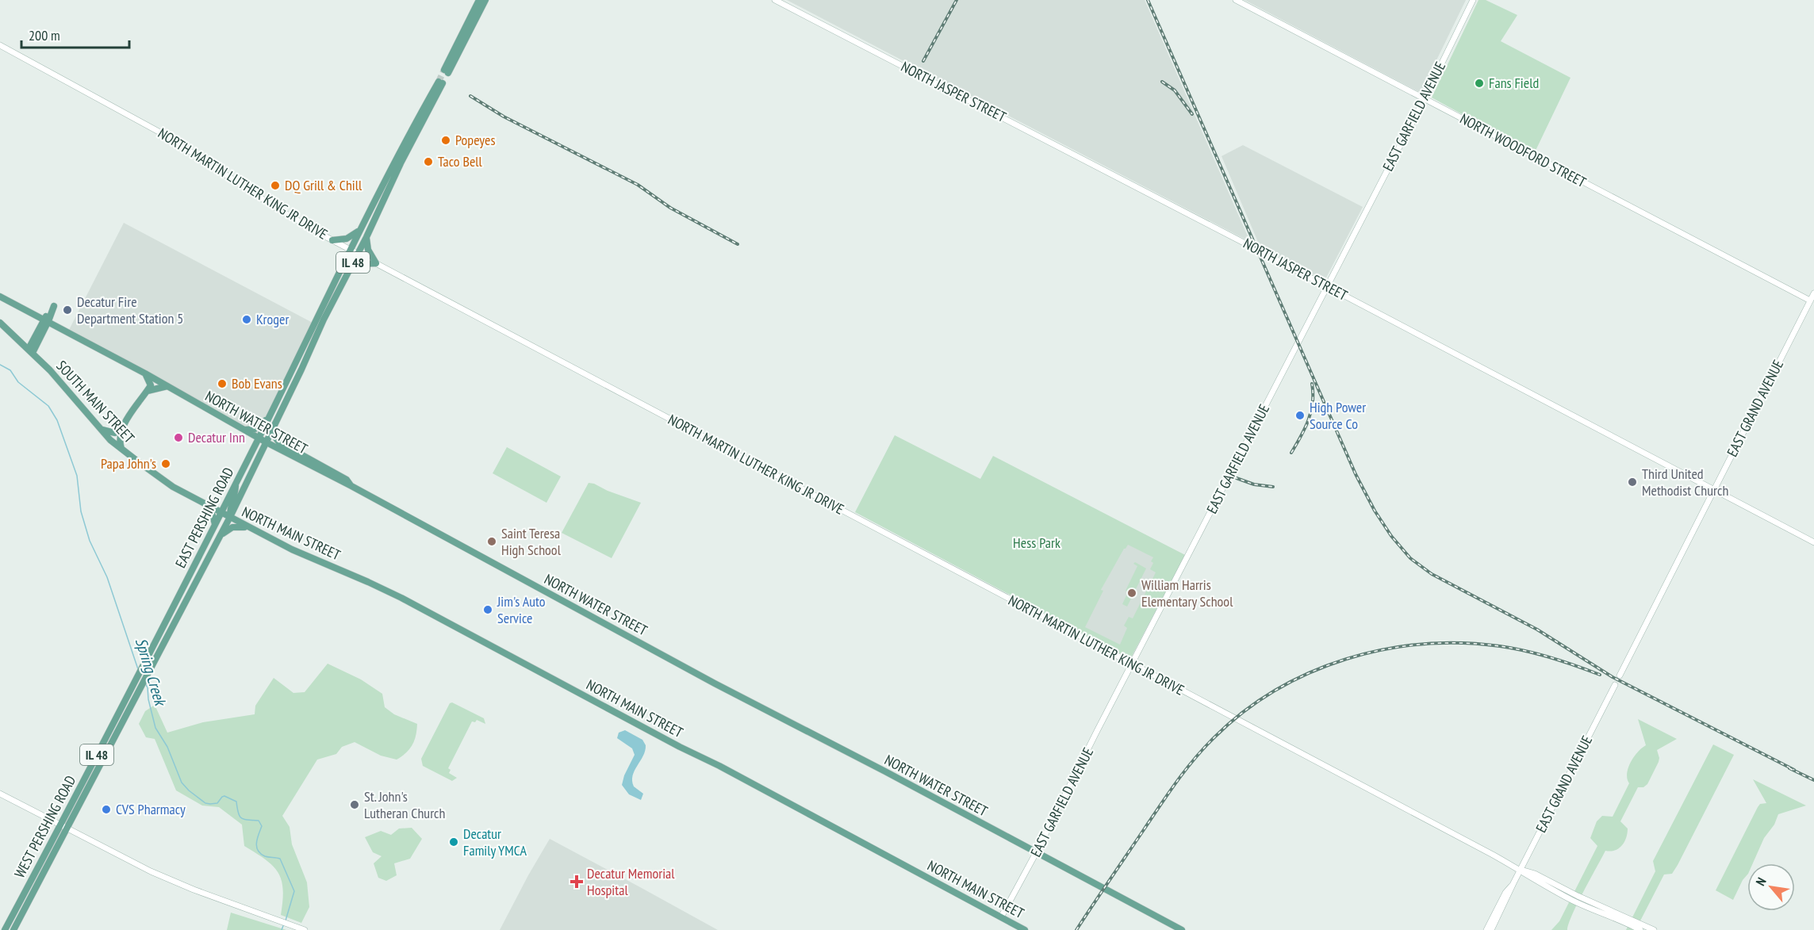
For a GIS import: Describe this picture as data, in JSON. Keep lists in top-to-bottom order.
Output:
{
  "streets": {
    "main road": [
      "IL 48",
      "SOUTH MAIN STREET",
      "NORTH WATER STREET",
      "EAST PERSHING ROAD",
      "NORTH MAIN STREET",
      "WEST PERSHING ROAD"
    ],
    "street": [
      "NORTH JASPER STREET",
      "EAST GARFIELD AVENUE",
      "NORTH WOODFORD STREET",
      "NORTH MARTIN LUTHER KING JR DRIVE",
      "EAST GRAND AVENUE"
    ]
  },
  "crossings": [
    ["NORTH JASPER STREET", "EAST GARFIELD AVENUE"],
    ["NORTH JASPER STREET", "EAST GRAND AVENUE"],
    ["EAST GARFIELD AVENUE", "NORTH WOODFORD STREET"],
    ["EAST GARFIELD AVENUE", "NORTH MARTIN LUTHER KING JR DRIVE"],
    ["EAST GARFIELD AVENUE", "NORTH WATER STREET"],
    ["EAST GARFIELD AVENUE", "NORTH MAIN STREET"],
    ["NORTH WOODFORD STREET", "EAST GRAND AVENUE"],
    ["NORTH MARTIN LUTHER KING JR DRIVE", "IL 48"],
    ["NORTH MARTIN LUTHER KING JR DRIVE", "EAST GRAND AVENUE"],
    ["NORTH MARTIN LUTHER KING JR DRIVE", "EAST PERSHING ROAD"],
    ["IL 48", "SOUTH MAIN STREET"],
    ["IL 48", "NORTH WATER STREET"],
    ["IL 48", "EAST PERSHING ROAD"],
    ["IL 48", "NORTH MAIN STREET"],
    ["IL 48", "WEST PERSHING ROAD"],
    ["SOUTH MAIN STREET", "EAST PERSHING ROAD"],
    ["SOUTH MAIN STREET", "NORTH MAIN STREET"],
    ["NORTH WATER STREET", "EAST PERSHING ROAD"],
    ["EAST PERSHING ROAD", "WEST PERSHING ROAD"]
  ],
  "water": ["Spring Creek"],
  "parks": ["Hess Park"],
  "places": {
    "other": [
      "Fans Field",
      "Popeyes",
      "Taco Bell",
      "DQ Grill & Chill",
      "Decatur Fire Department Station 5",
      "Kroger",
      "Bob Evans",
      "High Power Source Co",
      "Decatur Inn",
      "Papa John's",
      "Third United Methodist Church",
      "Saint Teresa High School",
      "William Harris Elementary School",
      "Jim's Auto Service",
      "St. John's Lutheran Church",
      "CVS Pharmacy",
      "Decatur Family YMCA"
    ],
    "health": ["Decatur Memorial Hospital"]
  },
  "scale_bar": "200 m",
  "north": "top left"
}
